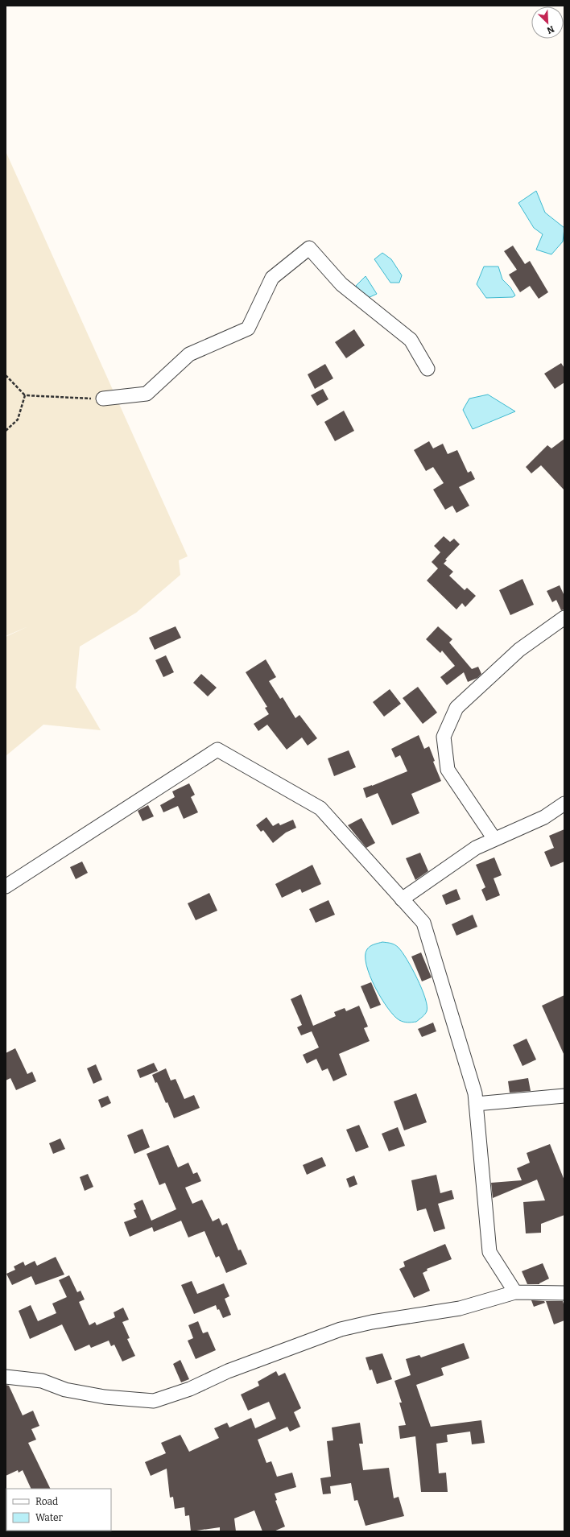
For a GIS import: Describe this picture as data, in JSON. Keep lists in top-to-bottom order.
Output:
{
  "legend": ["Road", "Water"],
  "north": "bottom right"
}
